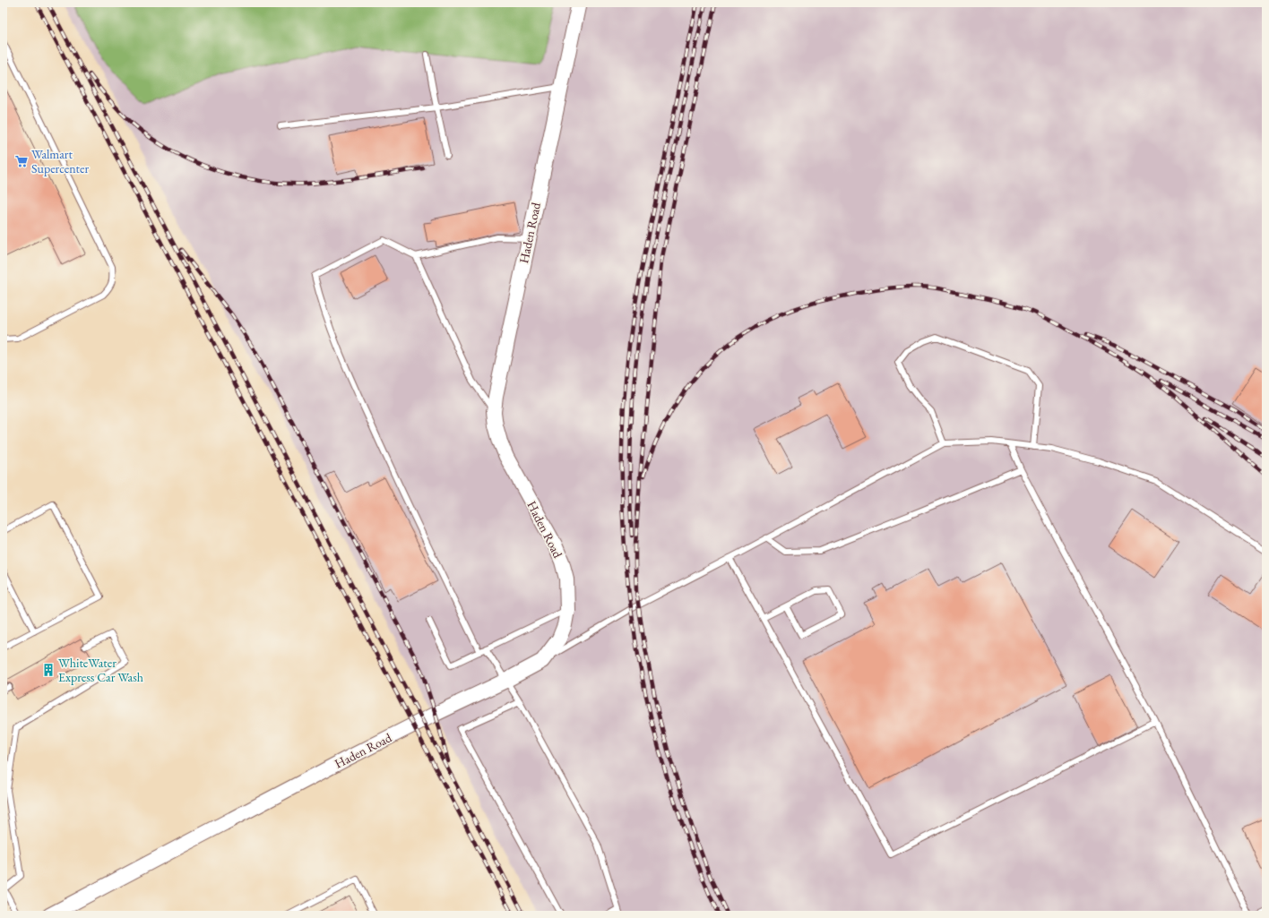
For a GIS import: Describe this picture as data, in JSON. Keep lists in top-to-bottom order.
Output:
{
  "streets": {
    "street": ["Haden Road"]
  },
  "places": {
    "supermarket": ["Walmart Supercenter"],
    "building": ["WhiteWater Express Car Wash"]
  }
}
